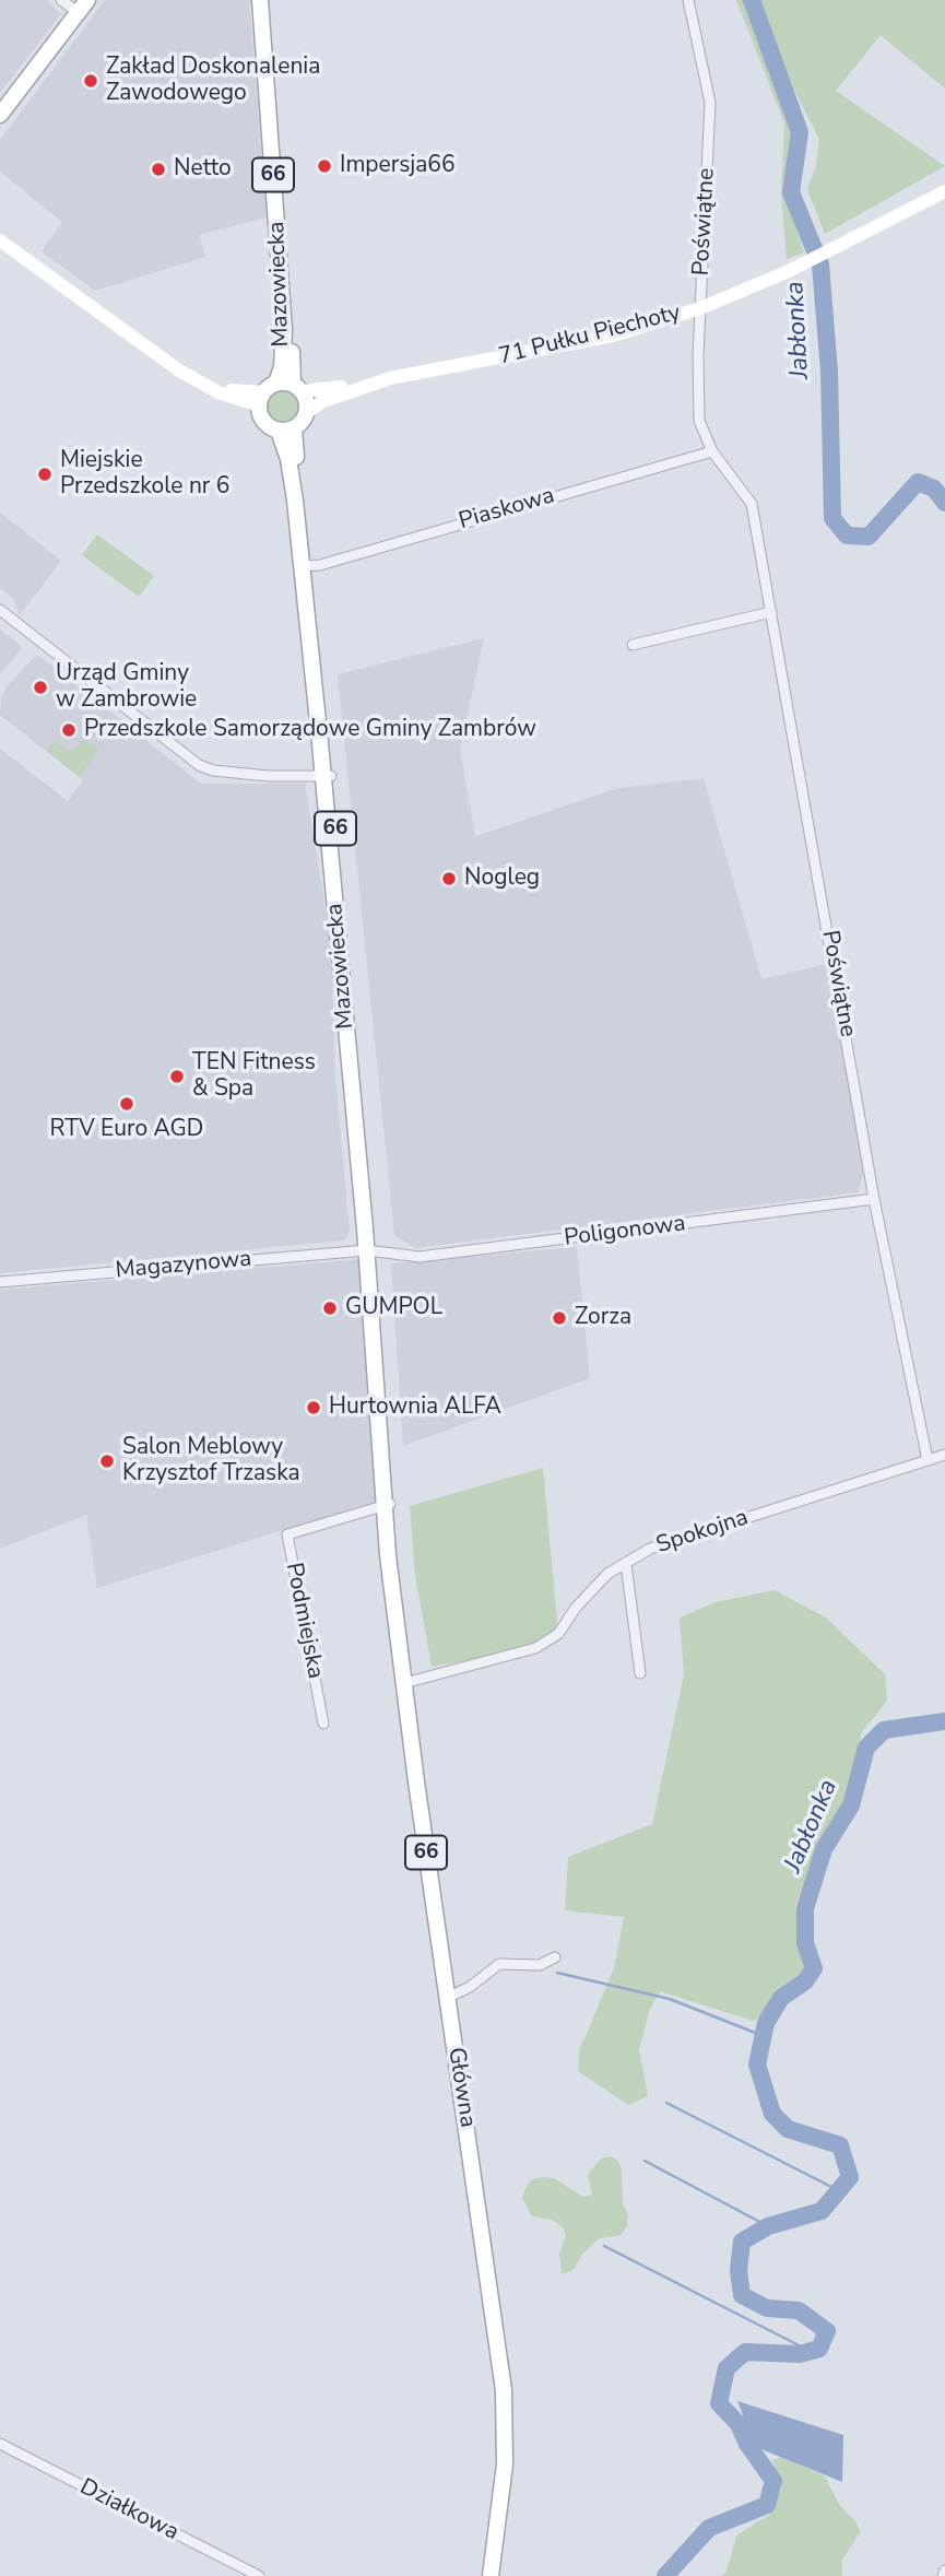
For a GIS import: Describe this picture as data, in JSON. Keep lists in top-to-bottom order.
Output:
{
  "streets": {
    "main road": ["66", "Mazowiecka", "Główna"],
    "street": [
      "Poświątne",
      "71 Pułku Piechoty",
      "Piaskowa",
      "Poligonowa",
      "Magazynowa",
      "Spokojna",
      "Podmiejska",
      "Działkowa"
    ]
  },
  "crossings": [
    ["Poświątne", "71 Pułku Piechoty"],
    ["Poświątne", "Piaskowa"],
    ["Poświątne", "Poligonowa"],
    ["Poświątne", "Spokojna"],
    ["Mazowiecka", "71 Pułku Piechoty"],
    ["Mazowiecka", "Piaskowa"],
    ["Mazowiecka", "Poligonowa"],
    ["Mazowiecka", "Magazynowa"],
    ["Mazowiecka", "Podmiejska"],
    ["Mazowiecka", "Główna"],
    ["Poligonowa", "Magazynowa"],
    ["Spokojna", "Główna"],
    ["Podmiejska", "Główna"]
  ],
  "water": ["Jabłonka"],
  "places": [
    "Zakład Doskonalenia Zawodowego",
    "Impersja66",
    "Netto",
    "Miejskie Przedszkole nr 6",
    "Urząd Gminy w Zambrowie",
    "Przedszkole Samorządowe Gminy Zambrów",
    "Nogleg",
    "TEN Fitness & Spa",
    "RTV Euro AGD",
    "GUMPOL",
    "Zorza",
    "Hurtownia ALFA",
    "Salon Meblowy Krzysztof Trzaska"
  ]
}
